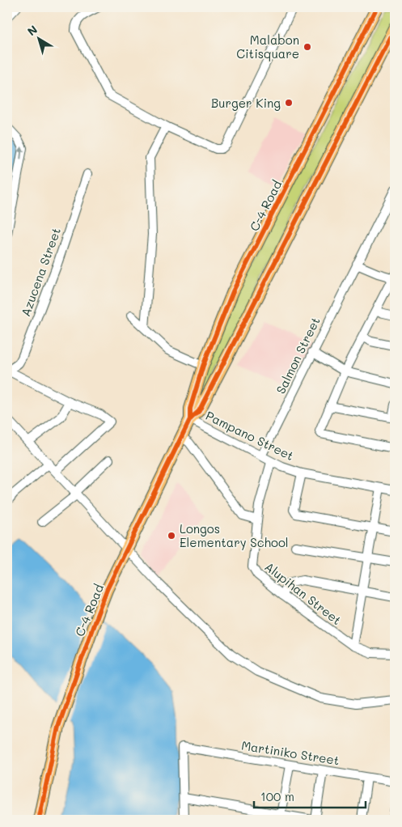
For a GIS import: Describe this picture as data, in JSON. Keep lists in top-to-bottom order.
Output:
{
  "streets": {
    "highway": ["C-4 Road"],
    "street": [
      "Azucena Street",
      "Salmon Street",
      "Pampano Street",
      "Alupihan Street",
      "Martiniko Street"
    ]
  },
  "crossings": [
    ["C-4 Road", "Pampano Street"],
    ["Salmon Street", "Pampano Street"],
    ["Pampano Street", "Alupihan Street"]
  ],
  "places": ["Malabon Citisquare", "Burger King", "Longos Elementary School"],
  "scale_bar": "100 m",
  "north": "top left"
}
